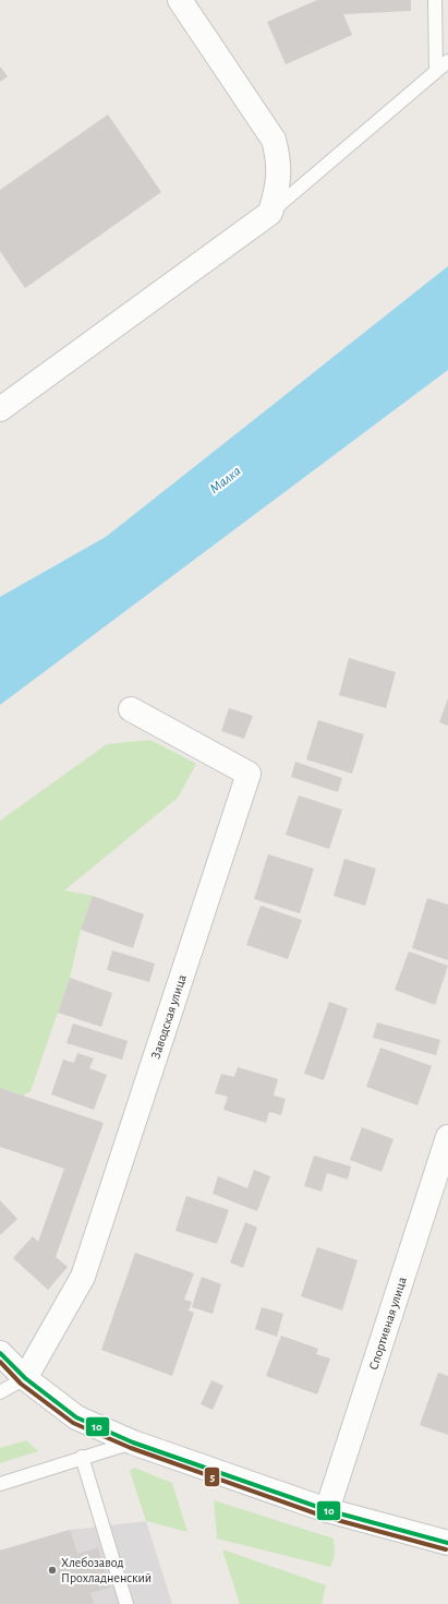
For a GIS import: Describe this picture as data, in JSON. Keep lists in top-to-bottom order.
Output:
{
  "streets": {
    "street": ["Заводская улица", "Спортивная улица"]
  },
  "water": ["Малка"],
  "places": ["Хлебозавод Прохладненский"],
  "lines": ["transit line 10", "transit line 5"]
}
